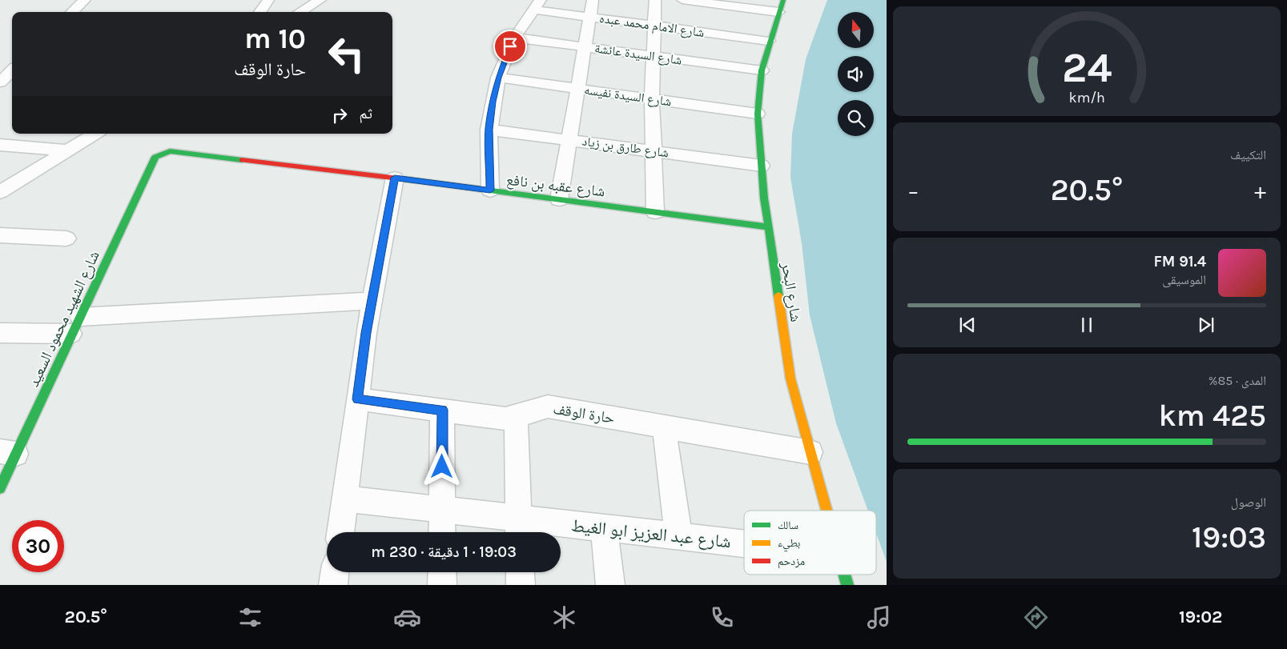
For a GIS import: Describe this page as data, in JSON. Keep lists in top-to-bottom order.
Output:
{
  "streets": {
    "street": [
      "شارع الامام محمد عبده",
      "شارع السيدة عائشة",
      "شارع السيدة نفيسه",
      "شارع طارق بن زياد",
      "شارع عقبه بن نافع",
      "شارع البحر",
      "شارع الشهيد محمود السعيد",
      "حارة الوقف",
      "شارع عبد العزيز ابو الغيط"
    ]
  },
  "crossings": [
    ["شارع الامام محمد عبده", "شارع البحر"],
    ["شارع السيدة عائشة", "شارع البحر"],
    ["شارع السيدة نفيسه", "شارع البحر"],
    ["شارع طارق بن زياد", "شارع البحر"],
    ["شارع عقبه بن نافع", "شارع البحر"],
    ["شارع عقبه بن نافع", "شارع الشهيد محمود السعيد"],
    ["شارع البحر", "حارة الوقف"]
  ],
  "legend": ["سالك", "بطيء", "مزدحم"],
  "north": "top",
  "page": {
    "turn": ["10 m", "حارة الوقف"],
    "then": "ثم",
    "tile": [
      "التكييف",
      ["المدى · 85%", "425 km"],
      ["الوصول", "19:03"]
    ],
    "heat": ["−", "20.5°", "+"],
    "song": ["91.4 FM", "الموسيقى"],
    "limit": "30",
    "trip": "19:03 · 1 دقيقة · 230 m",
    "tabs": ["19:02", "20.5°"],
    "gauge": ["24", "km/h"]
  }
}
